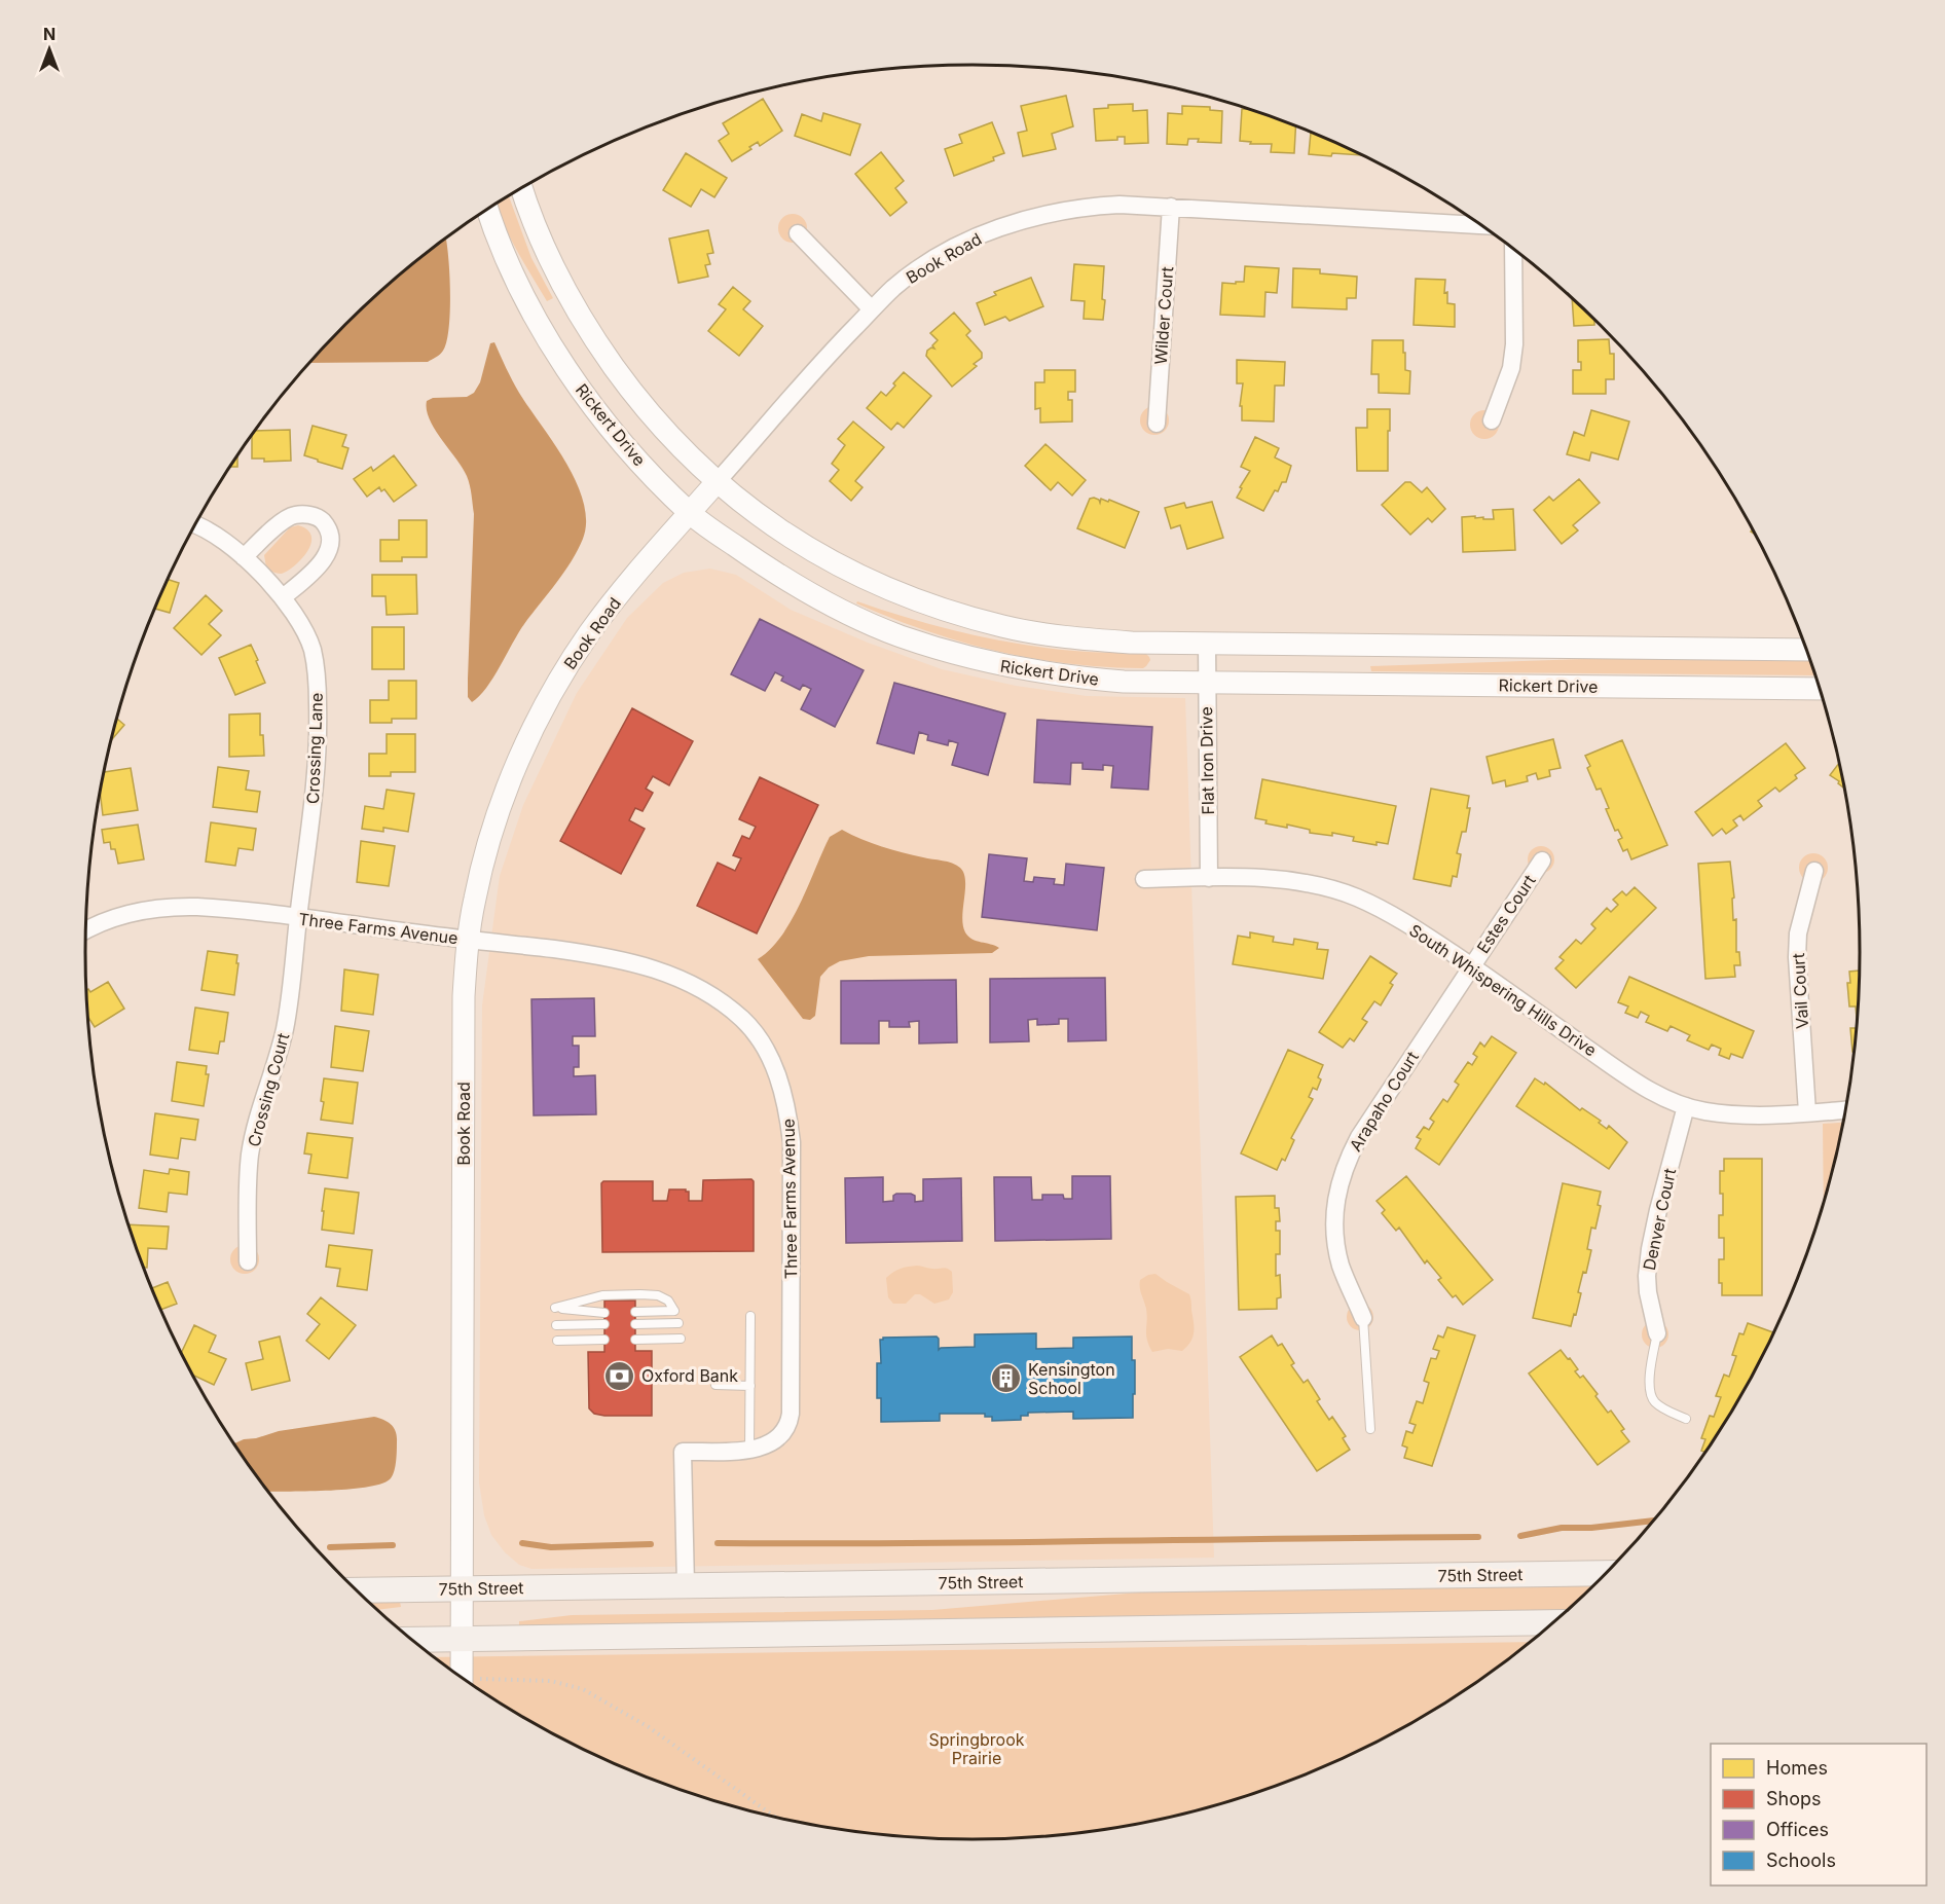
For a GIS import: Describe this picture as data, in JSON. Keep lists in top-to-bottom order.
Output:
{
  "streets": {
    "main road": ["75th Street"],
    "street": [
      "Book Road",
      "Wilder Court",
      "Rickert Drive",
      "Crossing Lane",
      "Flat Iron Drive",
      "Estes Court",
      "Three Farms Avenue",
      "South Whispering Hills Drive",
      "Vail Court",
      "Crossing Court",
      "Arapaho Court",
      "Denver Court"
    ]
  },
  "crossings": [
    ["Book Road", "Wilder Court"],
    ["Book Road", "Rickert Drive"],
    ["Book Road", "Three Farms Avenue"],
    ["Book Road", "75th Street"],
    ["Rickert Drive", "Flat Iron Drive"],
    ["Crossing Lane", "Three Farms Avenue"],
    ["Crossing Lane", "Crossing Court"],
    ["Flat Iron Drive", "South Whispering Hills Drive"],
    ["Estes Court", "South Whispering Hills Drive"],
    ["Estes Court", "Arapaho Court"],
    ["Three Farms Avenue", "Crossing Court"],
    ["Three Farms Avenue", "75th Street"],
    ["South Whispering Hills Drive", "Vail Court"],
    ["South Whispering Hills Drive", "Arapaho Court"],
    ["South Whispering Hills Drive", "Denver Court"]
  ],
  "parks": ["Springbrook Prairie"],
  "places": {
    "bank": ["Oxford Bank"],
    "building": ["Kensington School"]
  },
  "legend": [
    "Homes",
    "Shops",
    "Offices",
    "Schools"
  ],
  "north": "top"
}
